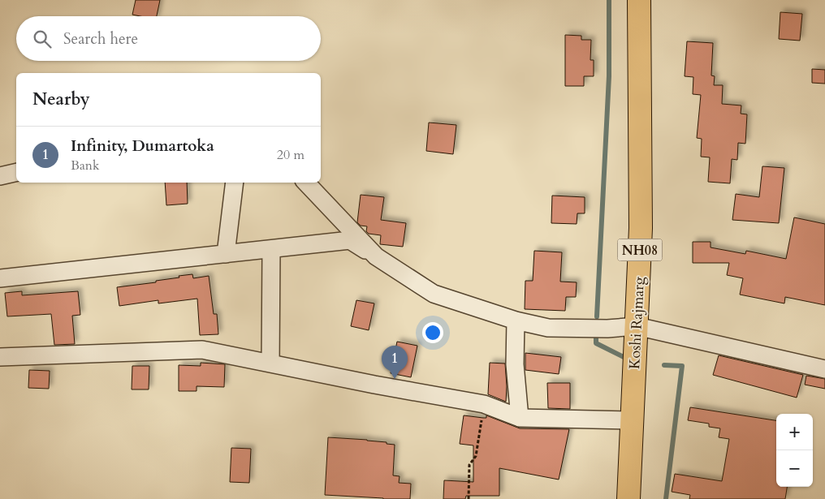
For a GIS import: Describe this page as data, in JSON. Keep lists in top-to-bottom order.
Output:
{
  "streets": {
    "main road": ["NH08", "Koshi Rajmarg"]
  },
  "page": {
    "search": "Search here",
    "heading": "Nearby",
    "list": [
      {
        "mark": "1",
        "name": "Infinity, Dumartoka",
        "note": "Bank",
        "value": "20 m"
      }
    ],
    "pins": "1",
    "map_buttons": ["+", "−"]
  }
}
